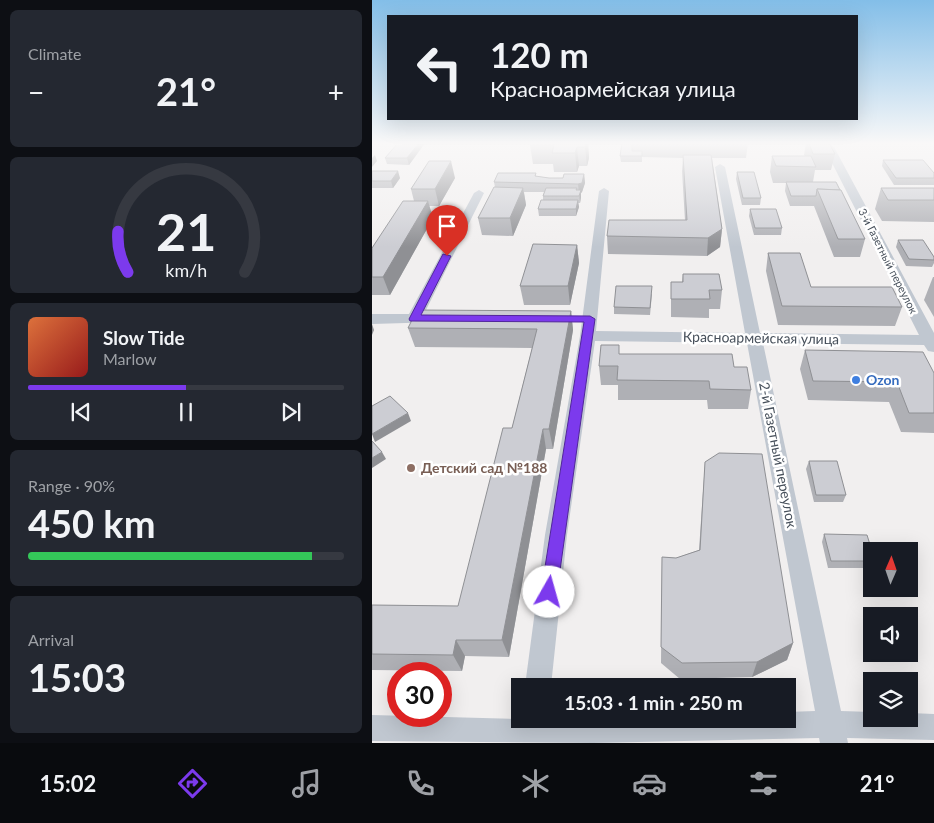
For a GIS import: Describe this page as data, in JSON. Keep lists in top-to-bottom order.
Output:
{
  "streets": {
    "street": ["3-й Газетный переулок", "Красноармейская улица", "2-й Газетный переулок"]
  },
  "crossings": [
    ["3-й Газетный переулок", "Красноармейская улица"],
    ["Красноармейская улица", "2-й Газетный переулок"]
  ],
  "places": ["Ozon", "Детский сад №188"],
  "north": "top",
  "page": {
    "tile": [
      "Climate",
      ["Range · 90%", "450 km"],
      ["Arrival", "15:03"]
    ],
    "turn": ["120 m", "Красноармейская улица"],
    "heat": ["−", "21°", "+"],
    "song": ["Slow Tide", "Marlow"],
    "limit": "30",
    "trip": "15:03 · 1 min · 250 m",
    "tabs": ["15:02", "21°"],
    "gauge": ["21", "km/h"]
  }
}
